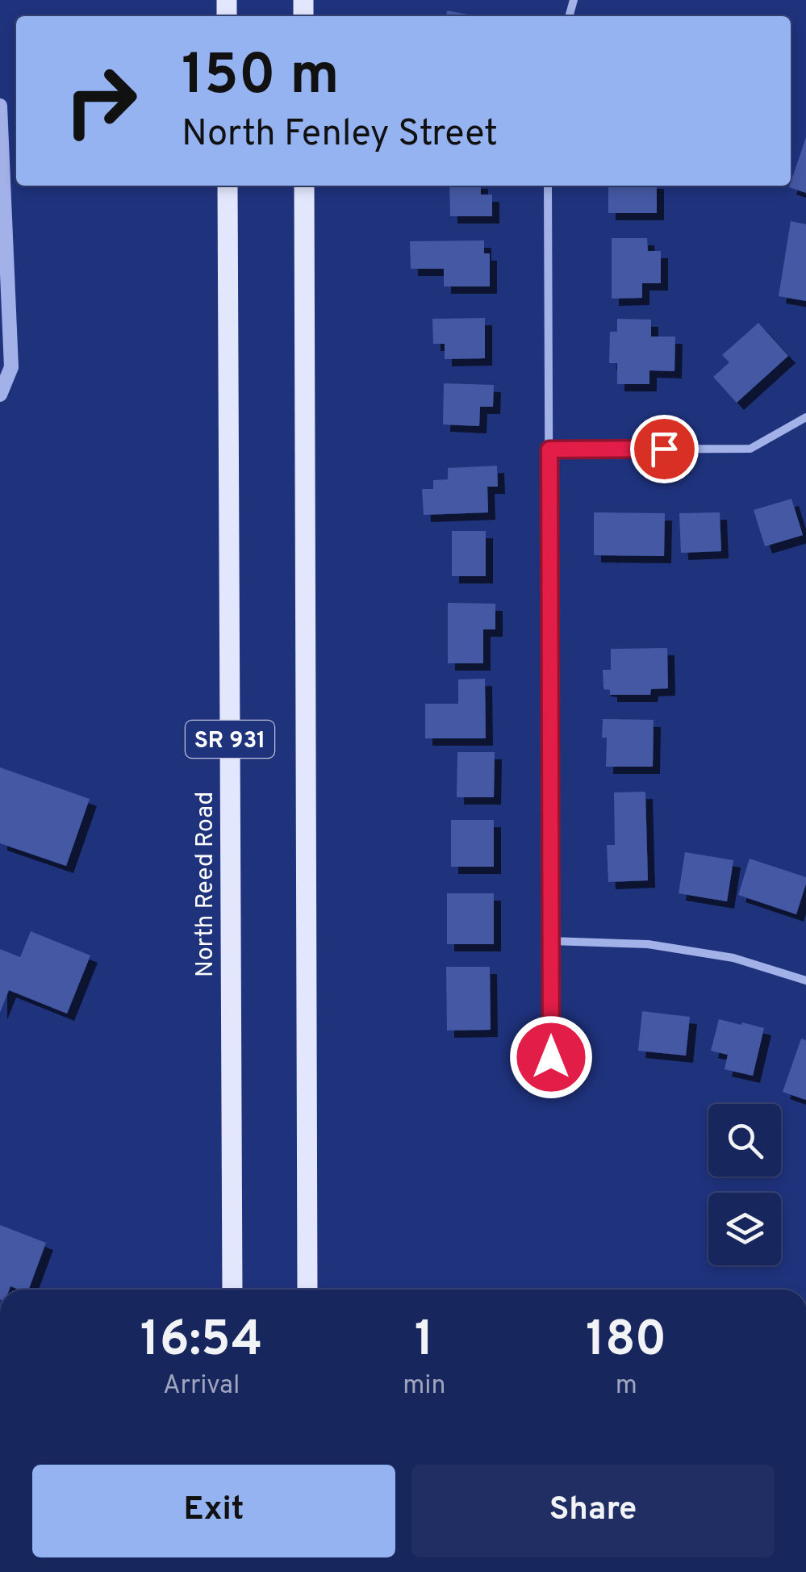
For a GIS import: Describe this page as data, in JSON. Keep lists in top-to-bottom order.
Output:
{
  "streets": {
    "main road": ["SR 931", "North Reed Road"]
  },
  "page": {
    "turn": ["150 m", "North Fenley Street"],
    "eta": [
      "16:54",
      "Arrival",
      "1",
      "min",
      "180",
      "m"
    ],
    "buttons": ["Exit", "Share"]
  }
}
